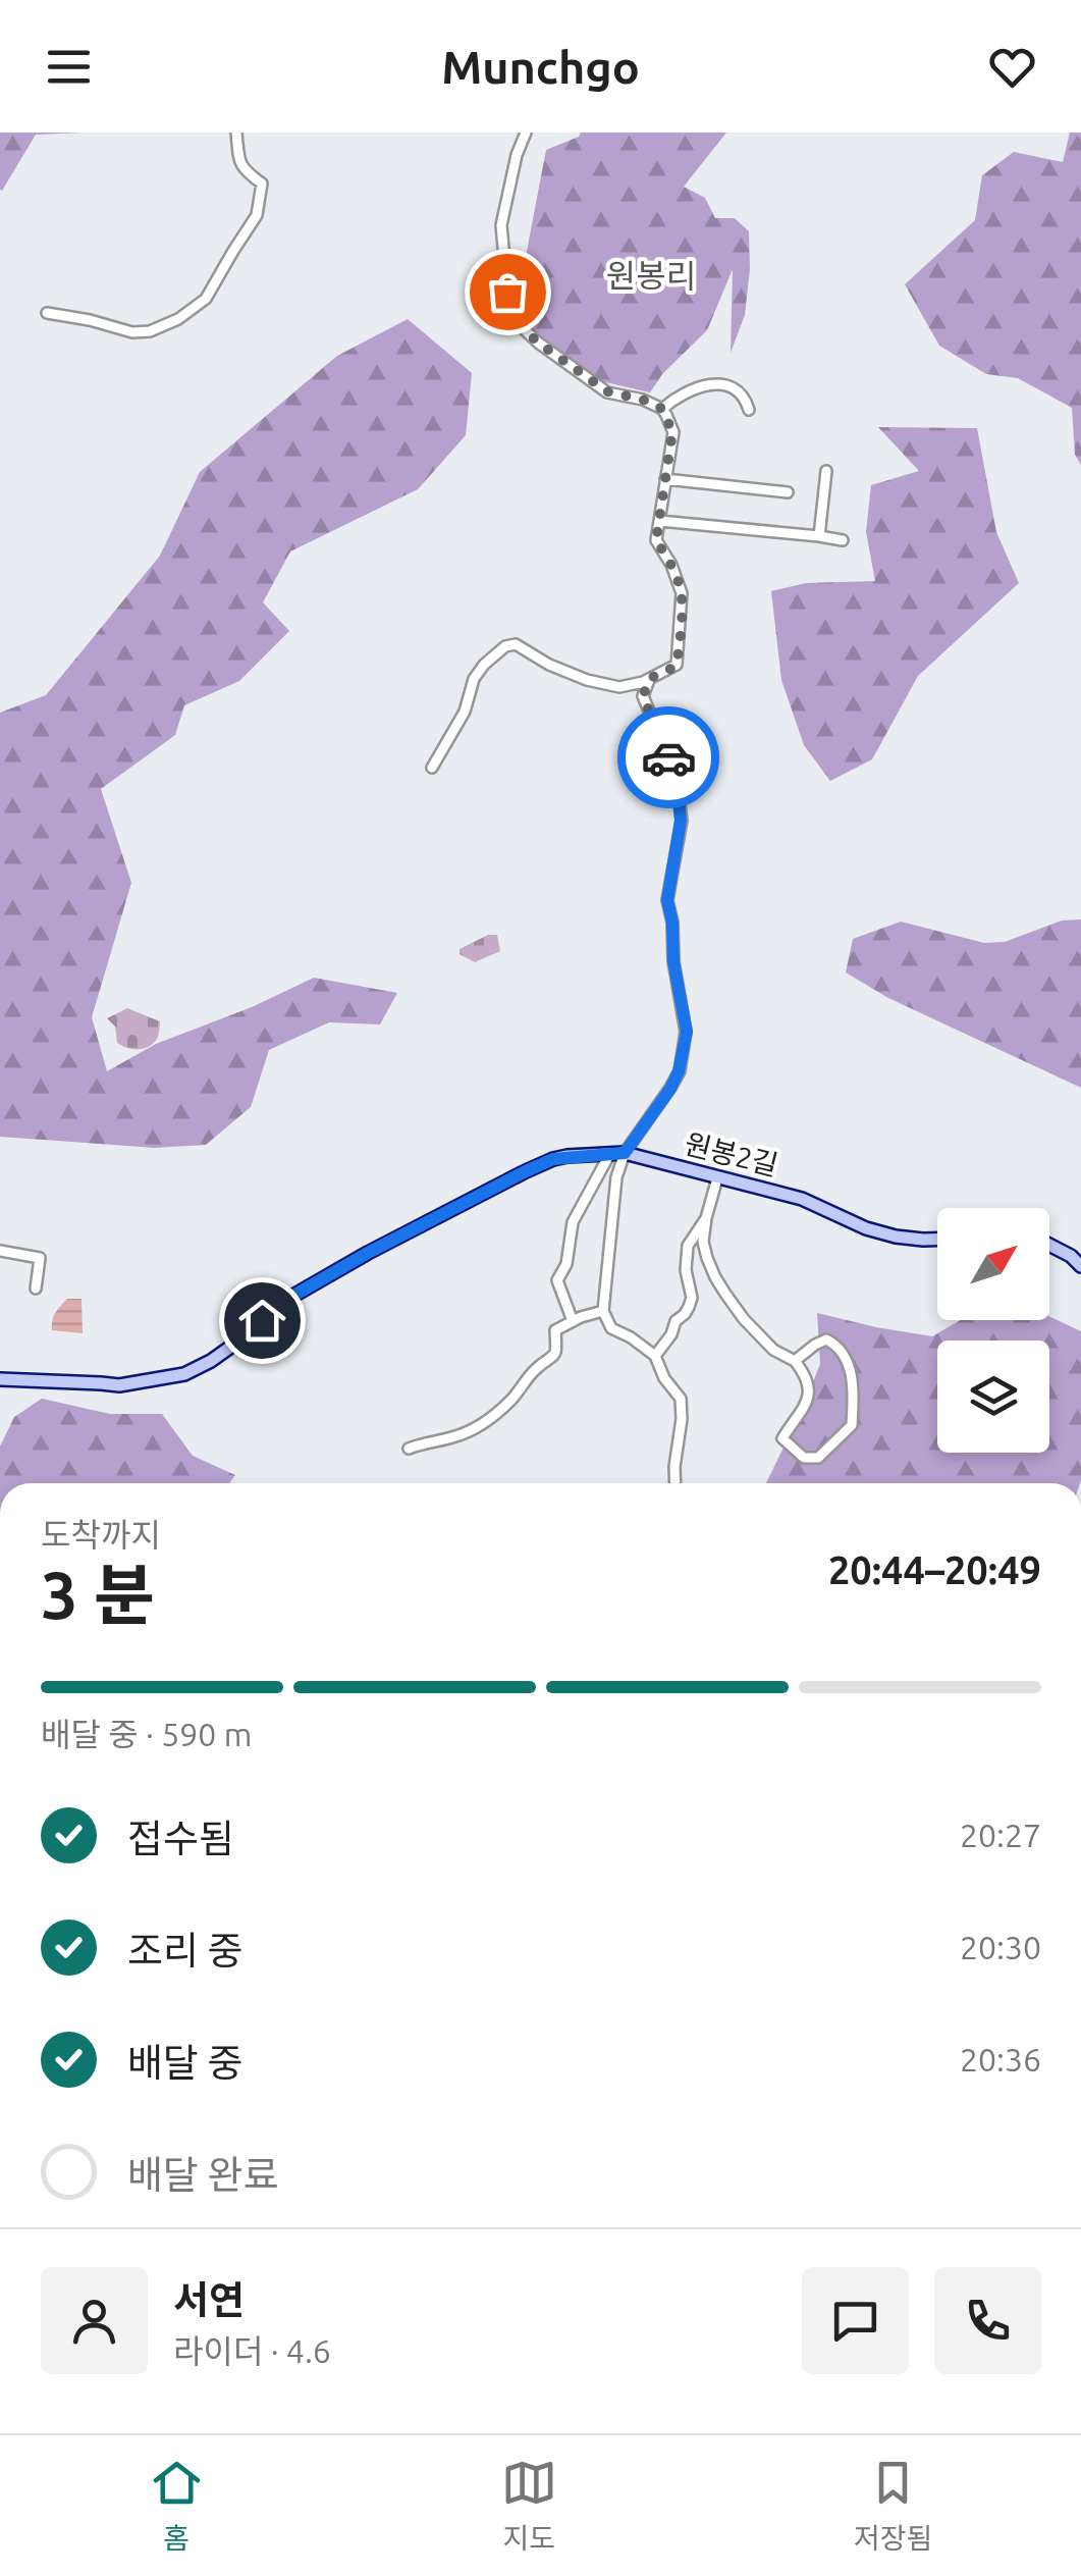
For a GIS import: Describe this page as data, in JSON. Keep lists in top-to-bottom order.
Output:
{
  "streets": {
    "main road": ["원봉2길"]
  },
  "districts": ["원봉리"],
  "north": "top right",
  "page": {
    "header": "Munchgo",
    "heading": ["3 분", "도착까지", "20:44–20:49"],
    "panel": ["서연", "라이더 · 4.6"],
    "bar": "배달 중 · 590 m",
    "list": [
      ["접수됨", "20:27"],
      ["조리 중", "20:30"],
      ["배달 중", "20:36"],
      "배달 완료"
    ],
    "tabs": ["홈", "지도", "저장됨"]
  }
}
